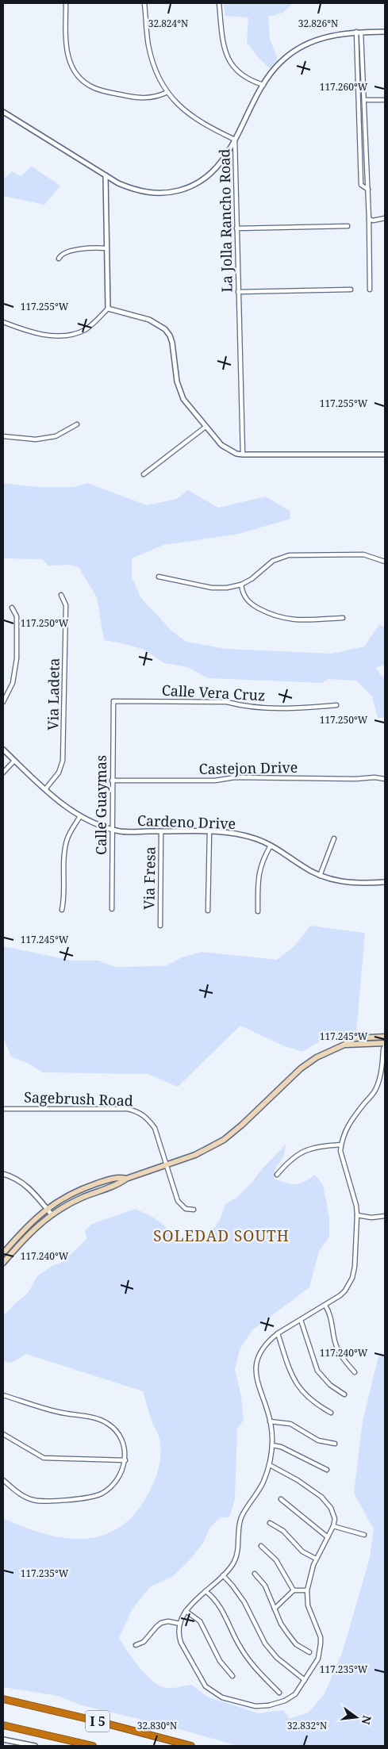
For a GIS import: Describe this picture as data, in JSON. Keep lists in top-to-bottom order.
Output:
{
  "streets": {
    "highway": ["I 5"],
    "street": [
      "La Jolla Rancho Road",
      "Calle Vera Cruz",
      "Via Ladeta",
      "Castejon Drive",
      "Calle Guaymas",
      "Cardeno Drive",
      "Via Fresa",
      "Sagebrush Road"
    ]
  },
  "crossings": [
    ["Calle Vera Cruz", "Calle Guaymas"],
    ["Via Ladeta", "Cardeno Drive"],
    ["Castejon Drive", "Calle Guaymas"],
    ["Calle Guaymas", "Cardeno Drive"],
    ["Cardeno Drive", "Via Fresa"]
  ],
  "districts": ["SOLEDAD SOUTH"],
  "north": "right",
  "coordinates": [
    "32.824°N",
    "32.826°N",
    "117.260°W",
    "117.255°W",
    "117.250°W",
    "117.245°W",
    "117.240°W",
    "117.235°W",
    "32.830°N",
    "32.832°N"
  ]
}
